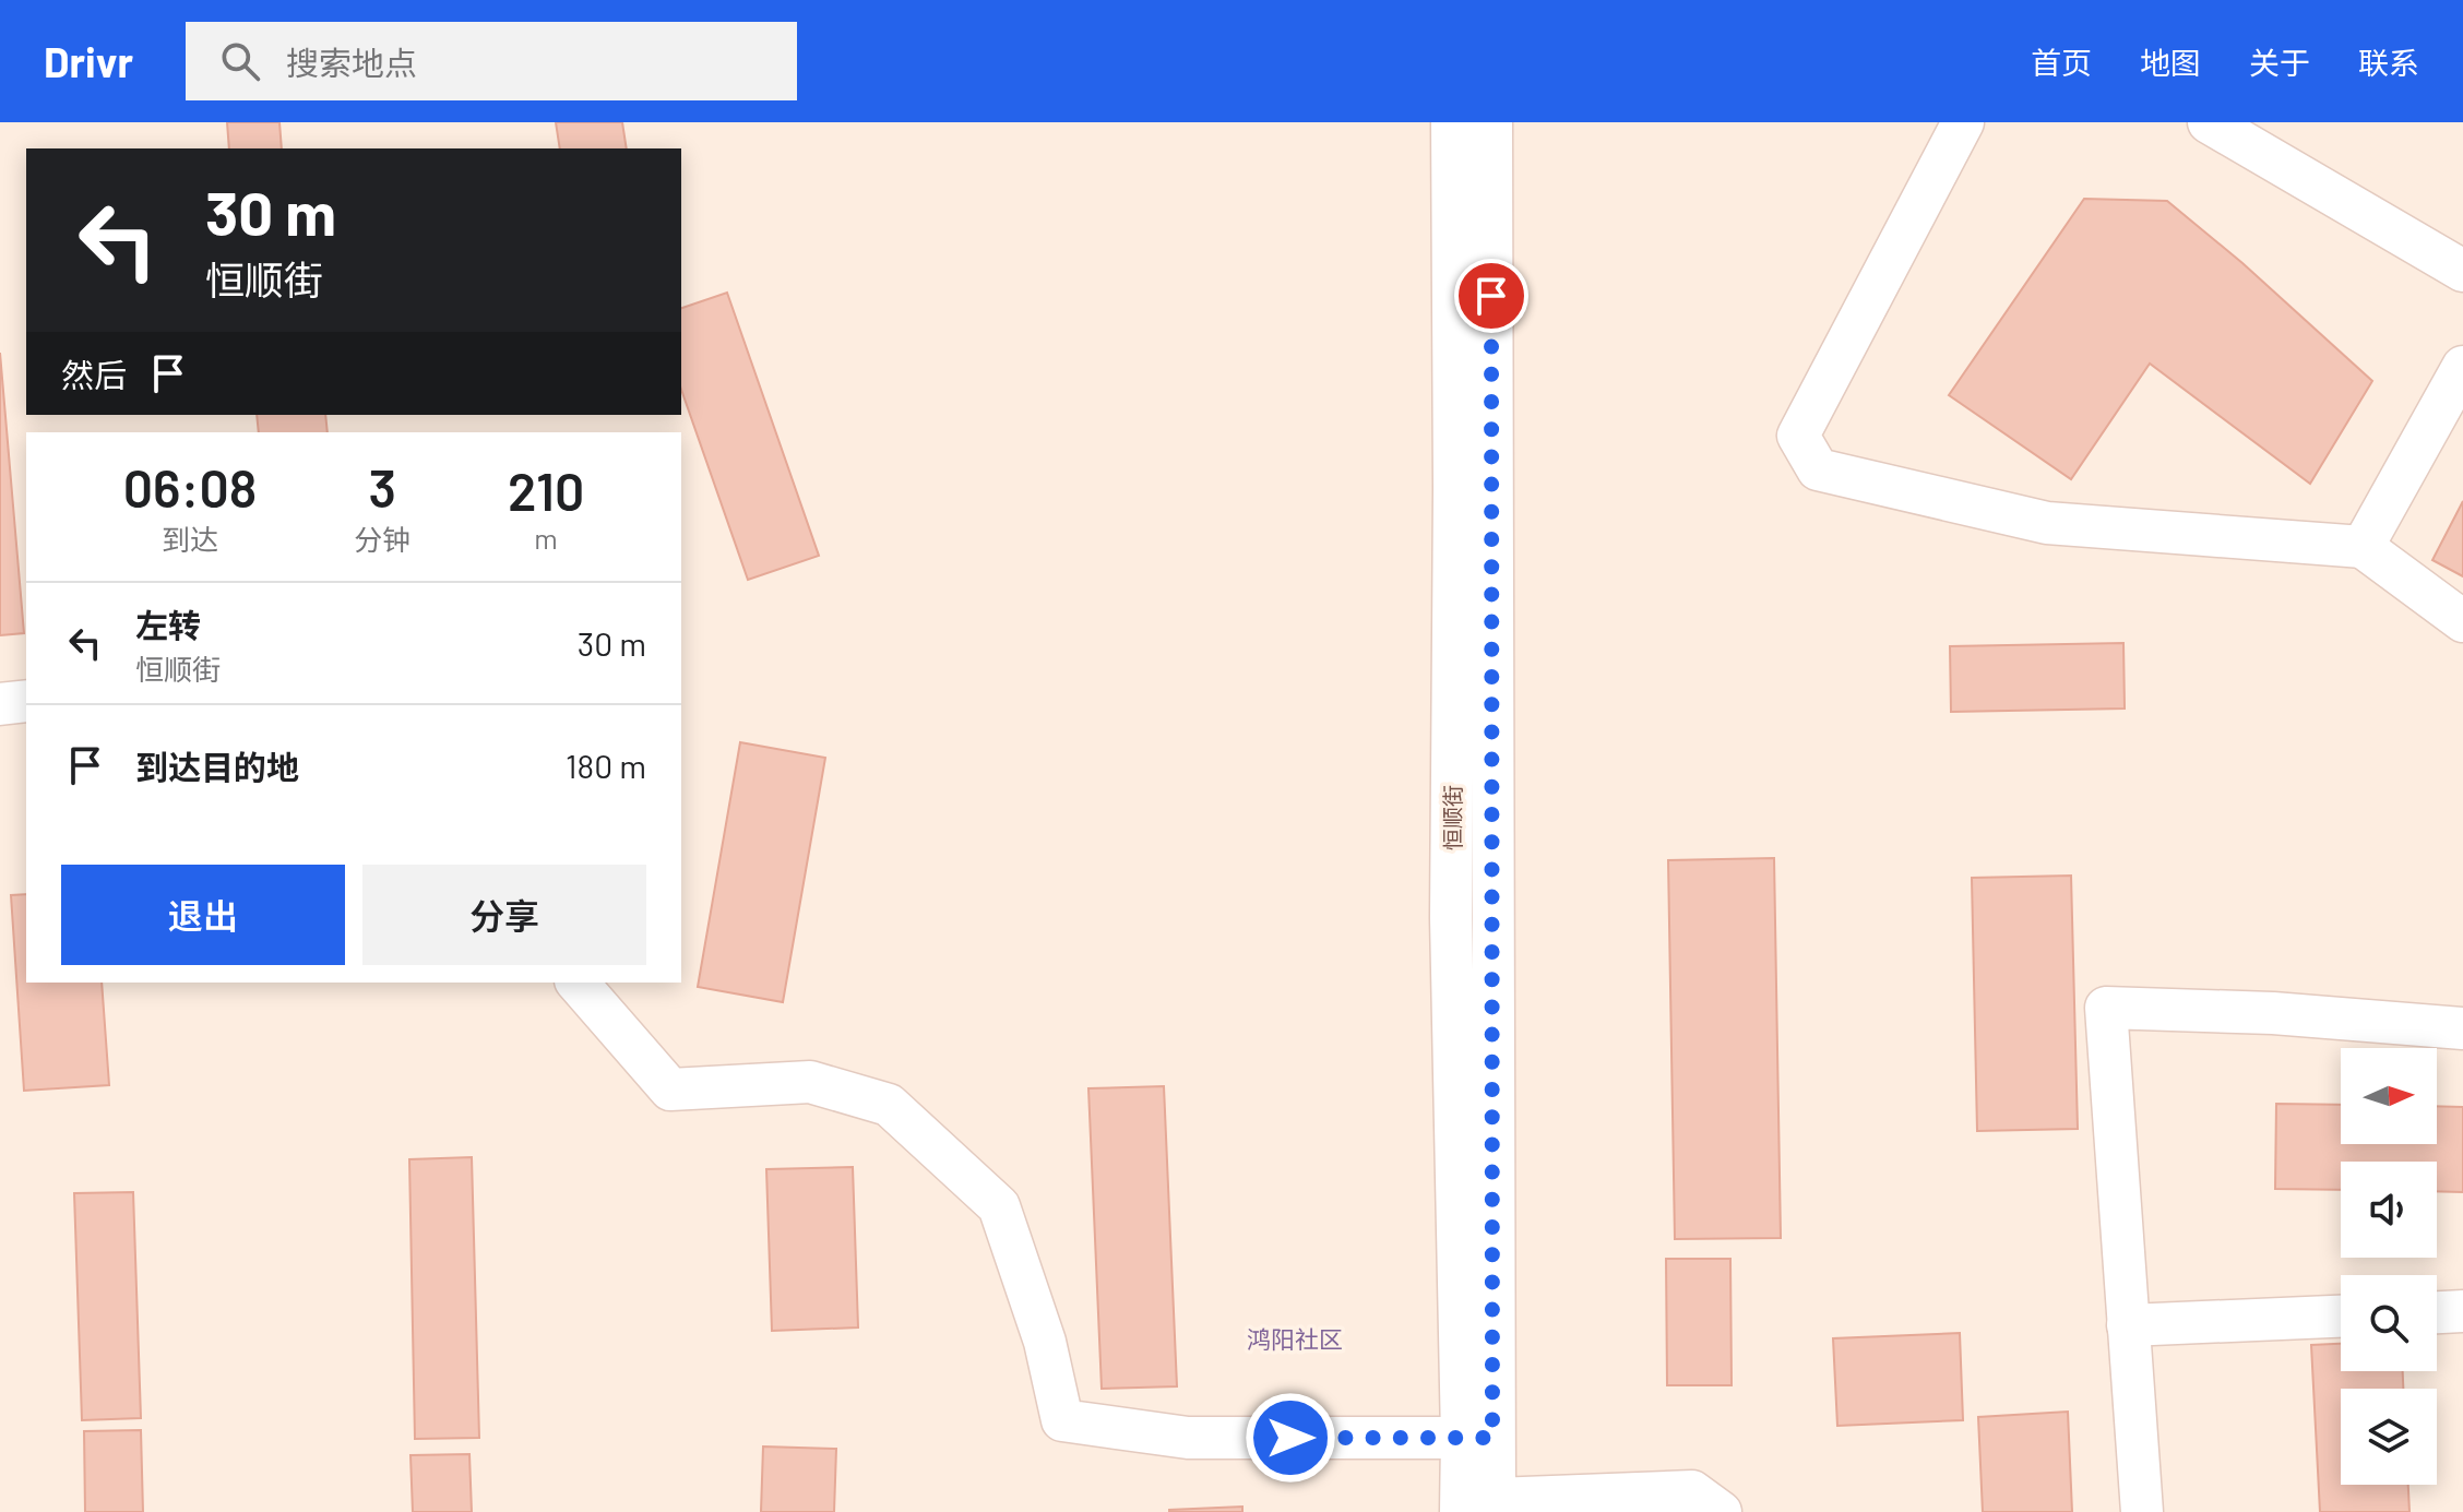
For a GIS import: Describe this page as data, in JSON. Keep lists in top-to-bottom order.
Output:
{
  "streets": {
    "street": ["恒顺街"]
  },
  "districts": ["鸿阳社区"],
  "north": "right",
  "page": {
    "header": "Drivr",
    "search": "搜索地点",
    "nav": [
      "首页",
      "地图",
      "关于",
      "联系"
    ],
    "turn": ["30 m", "恒顺街"],
    "then": "然后",
    "eta": [
      "06:08",
      "到达",
      "3",
      "分钟",
      "210",
      "m"
    ],
    "list": [
      {
        "name": "左转",
        "note": "恒顺街",
        "value": "30 m"
      },
      {
        "name": "到达目的地",
        "value": "180 m"
      }
    ],
    "buttons": ["退出", "分享"]
  }
}
